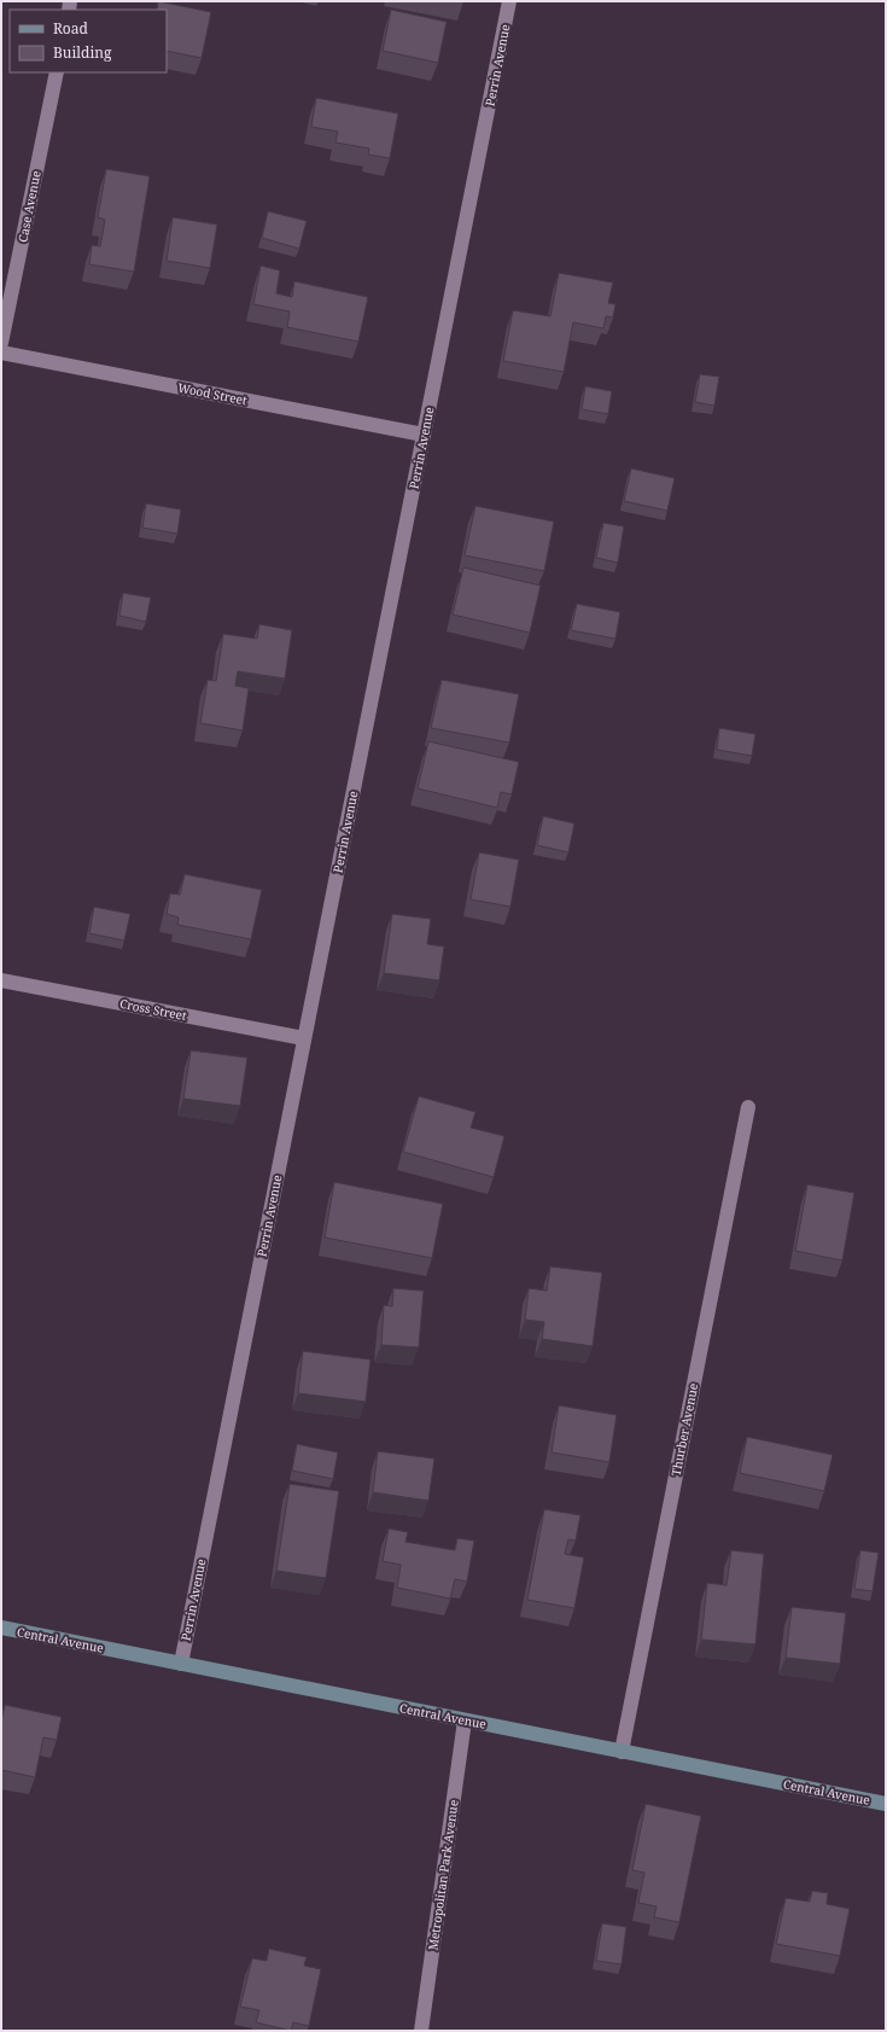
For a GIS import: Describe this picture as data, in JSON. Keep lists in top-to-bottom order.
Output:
{
  "streets": {
    "main road": ["Central Avenue"],
    "street": [
      "Perrin Avenue",
      "Case Avenue",
      "Wood Street",
      "Cross Street",
      "Thurber Avenue",
      "Metropolitan Park Avenue"
    ]
  },
  "crossings": [
    ["Perrin Avenue", "Wood Street"],
    ["Perrin Avenue", "Cross Street"],
    ["Perrin Avenue", "Central Avenue"],
    ["Thurber Avenue", "Central Avenue"],
    ["Central Avenue", "Metropolitan Park Avenue"]
  ],
  "legend": ["Road", "Building"]
}
